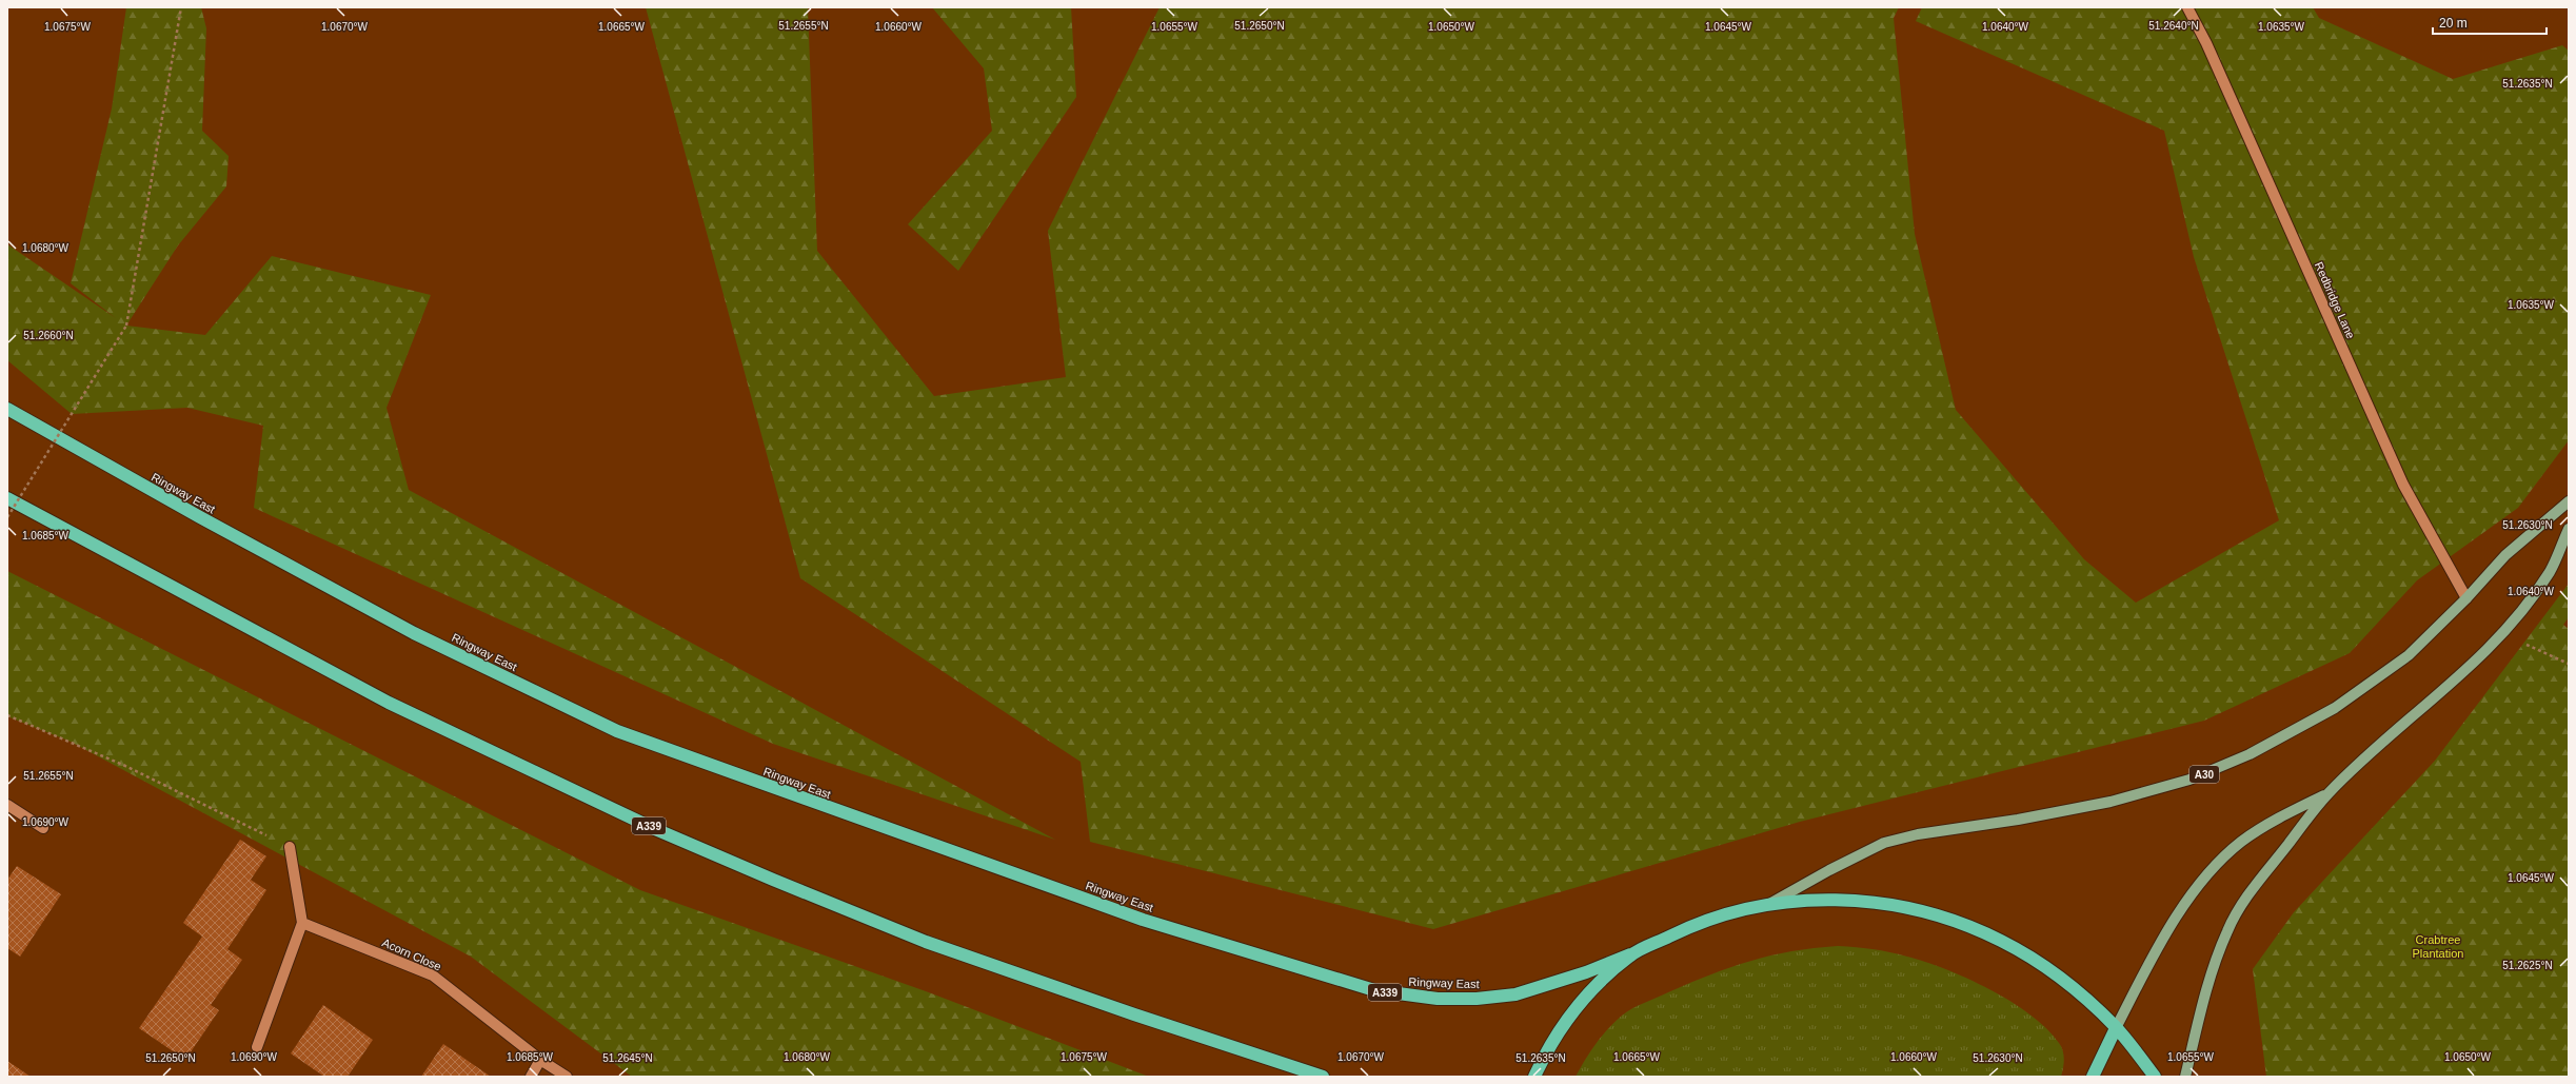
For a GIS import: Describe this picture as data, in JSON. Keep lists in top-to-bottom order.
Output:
{
  "streets": {
    "highway": ["Ringway East", "A339"],
    "main road": ["A30"],
    "street": ["Redbridge Lane", "Acorn Close"]
  },
  "crossings": [
    ["Redbridge Lane", "A30"],
    ["Ringway East", "A30"]
  ],
  "parks": ["Crabtree Plantation"],
  "scale_bar": "20 m",
  "coordinates": [
    "51.2655°N",
    "51.2650°N",
    "51.2640°N",
    "1.0655°W",
    "1.0645°W",
    "1.0640°W",
    "1.0675°W",
    "1.0670°W",
    "1.0665°W",
    "1.0660°W",
    "1.0650°W",
    "1.0635°W",
    "51.2635°N",
    "1.0680°W",
    "51.2660°N",
    "51.2630°N",
    "1.0685°W",
    "1.0690°W",
    "51.2625°N",
    "51.2645°N"
  ]
}
